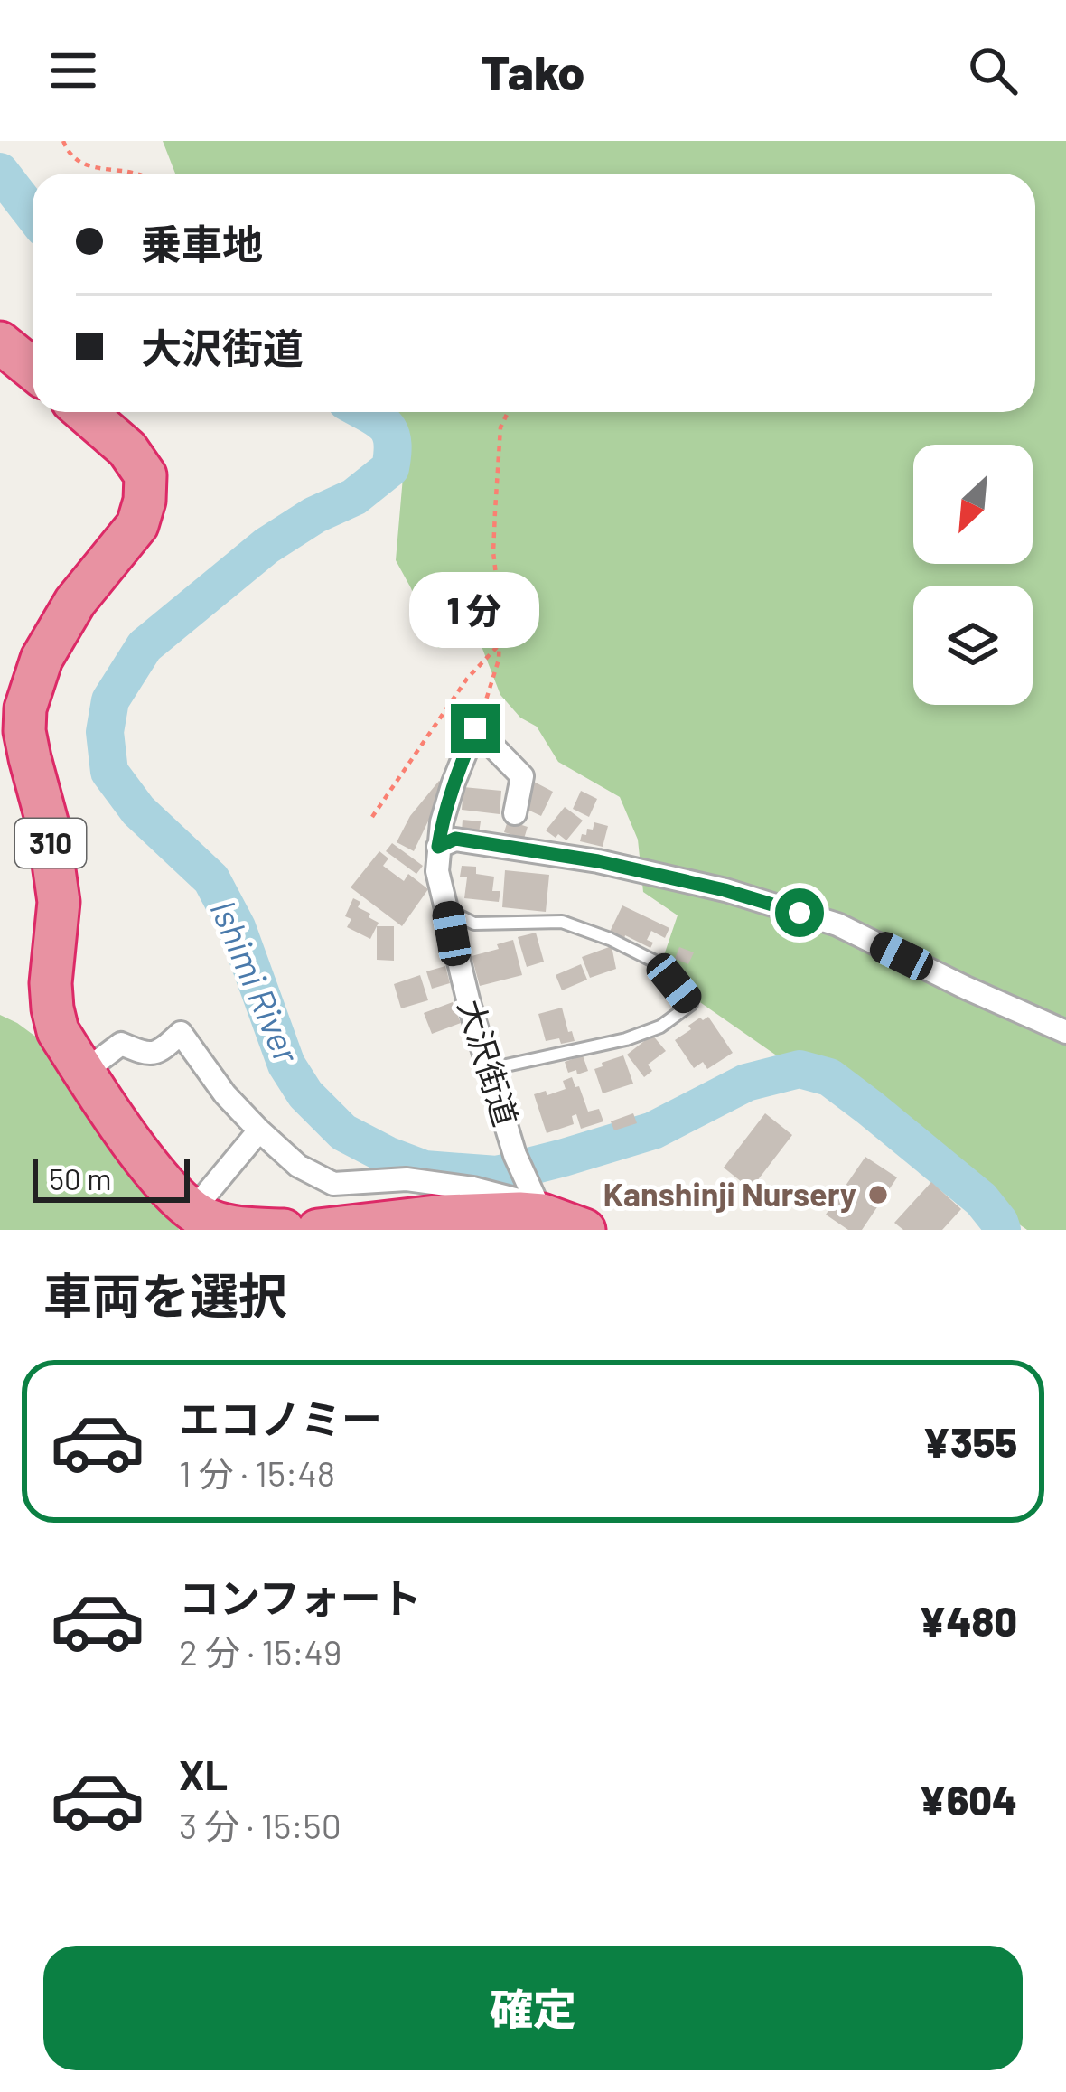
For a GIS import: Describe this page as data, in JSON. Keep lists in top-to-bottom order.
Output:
{
  "streets": {
    "highway": ["310"],
    "street": ["大沢街道"]
  },
  "water": ["Ishimi River"],
  "places": ["Kanshinji Nursery"],
  "scale_bar": "50 m",
  "north": "bottom left",
  "page": {
    "header": "Tako",
    "banner": ["乗車地", "大沢街道"],
    "bubble": "1 分",
    "scale": "50 m",
    "heading": "車両を選択",
    "list": [
      {
        "name": "エコノミー",
        "note": "1 分 · 15:48",
        "value": "¥355"
      },
      {
        "name": "コンフォート",
        "note": "2 分 · 15:49",
        "value": "¥480"
      },
      {
        "name": "XL",
        "note": "3 分 · 15:50",
        "value": "¥604"
      }
    ],
    "buttons": "確定"
  }
}
